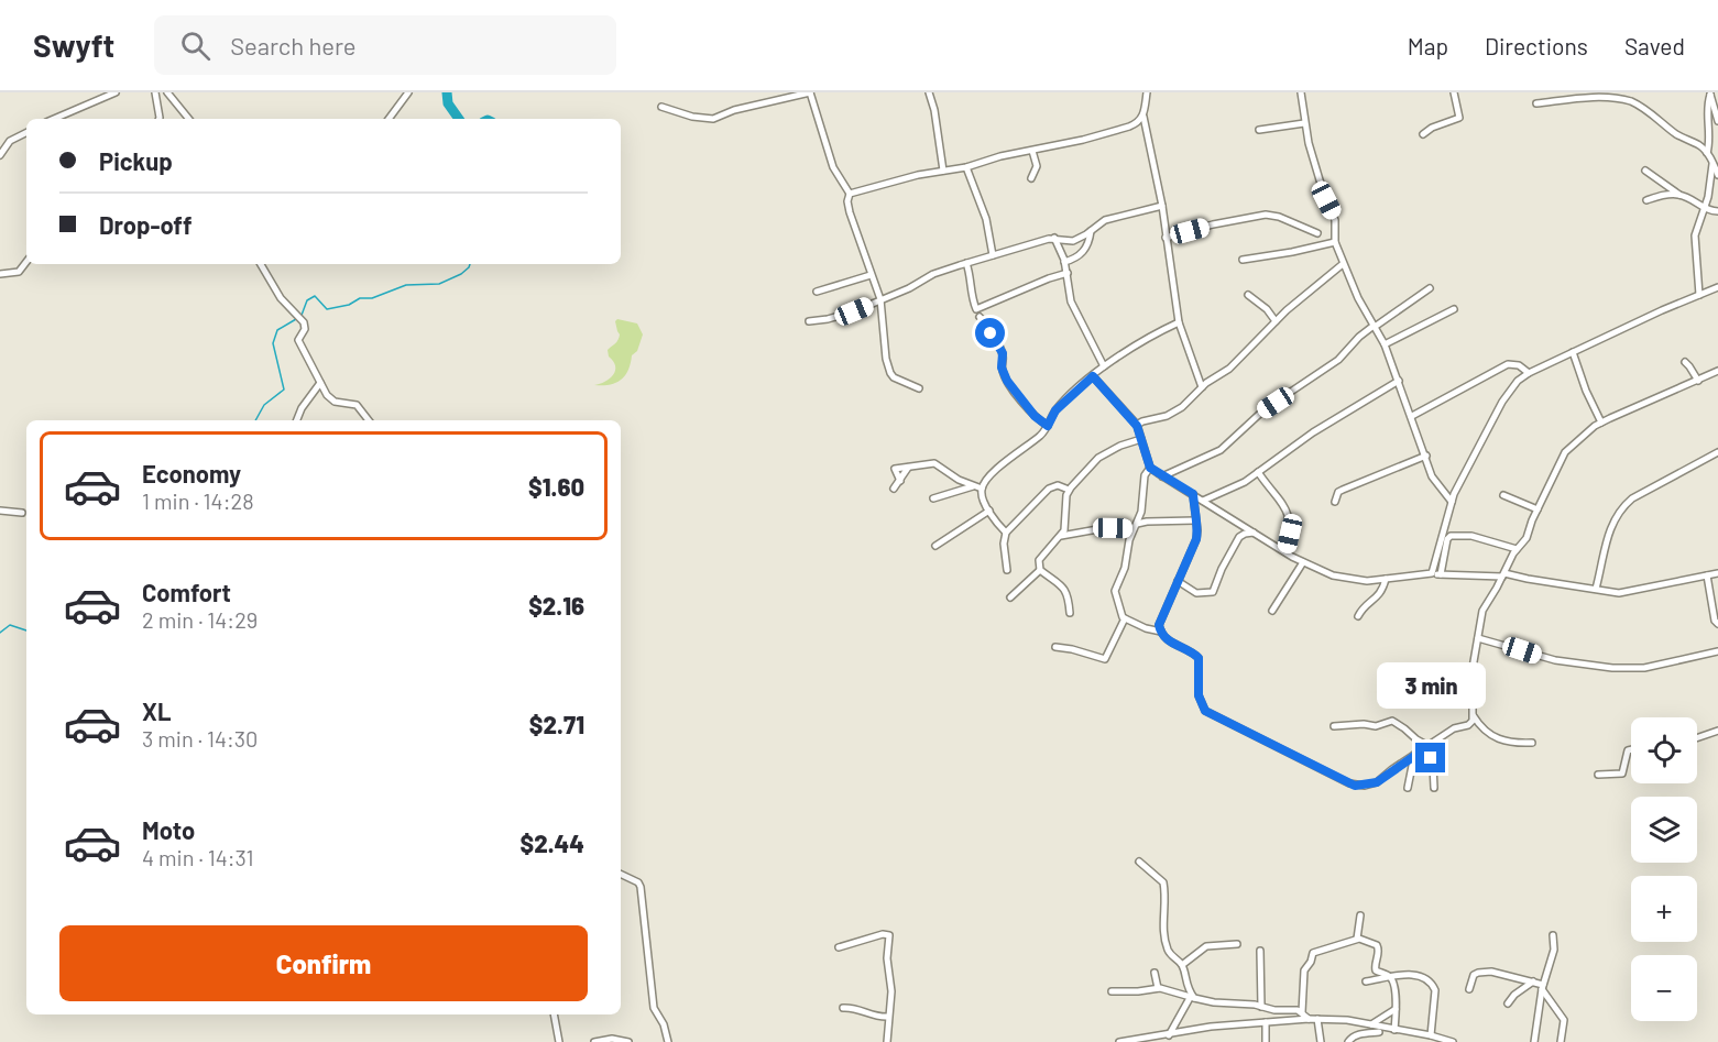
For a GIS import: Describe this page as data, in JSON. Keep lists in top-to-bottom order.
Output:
{
  "page": {
    "header": "Swyft",
    "search": "Search here",
    "nav": ["Map", "Directions", "Saved"],
    "banner": ["Pickup", "Drop-off"],
    "list": [
      {
        "name": "Economy",
        "note": "1 min · 14:28",
        "value": "$1.60"
      },
      {
        "name": "Comfort",
        "note": "2 min · 14:29",
        "value": "$2.16"
      },
      {
        "name": "XL",
        "note": "3 min · 14:30",
        "value": "$2.71"
      },
      {
        "name": "Moto",
        "note": "4 min · 14:31",
        "value": "$2.44"
      }
    ],
    "bubble": "3 min",
    "map_buttons": ["+", "−"],
    "buttons": "Confirm"
  }
}
